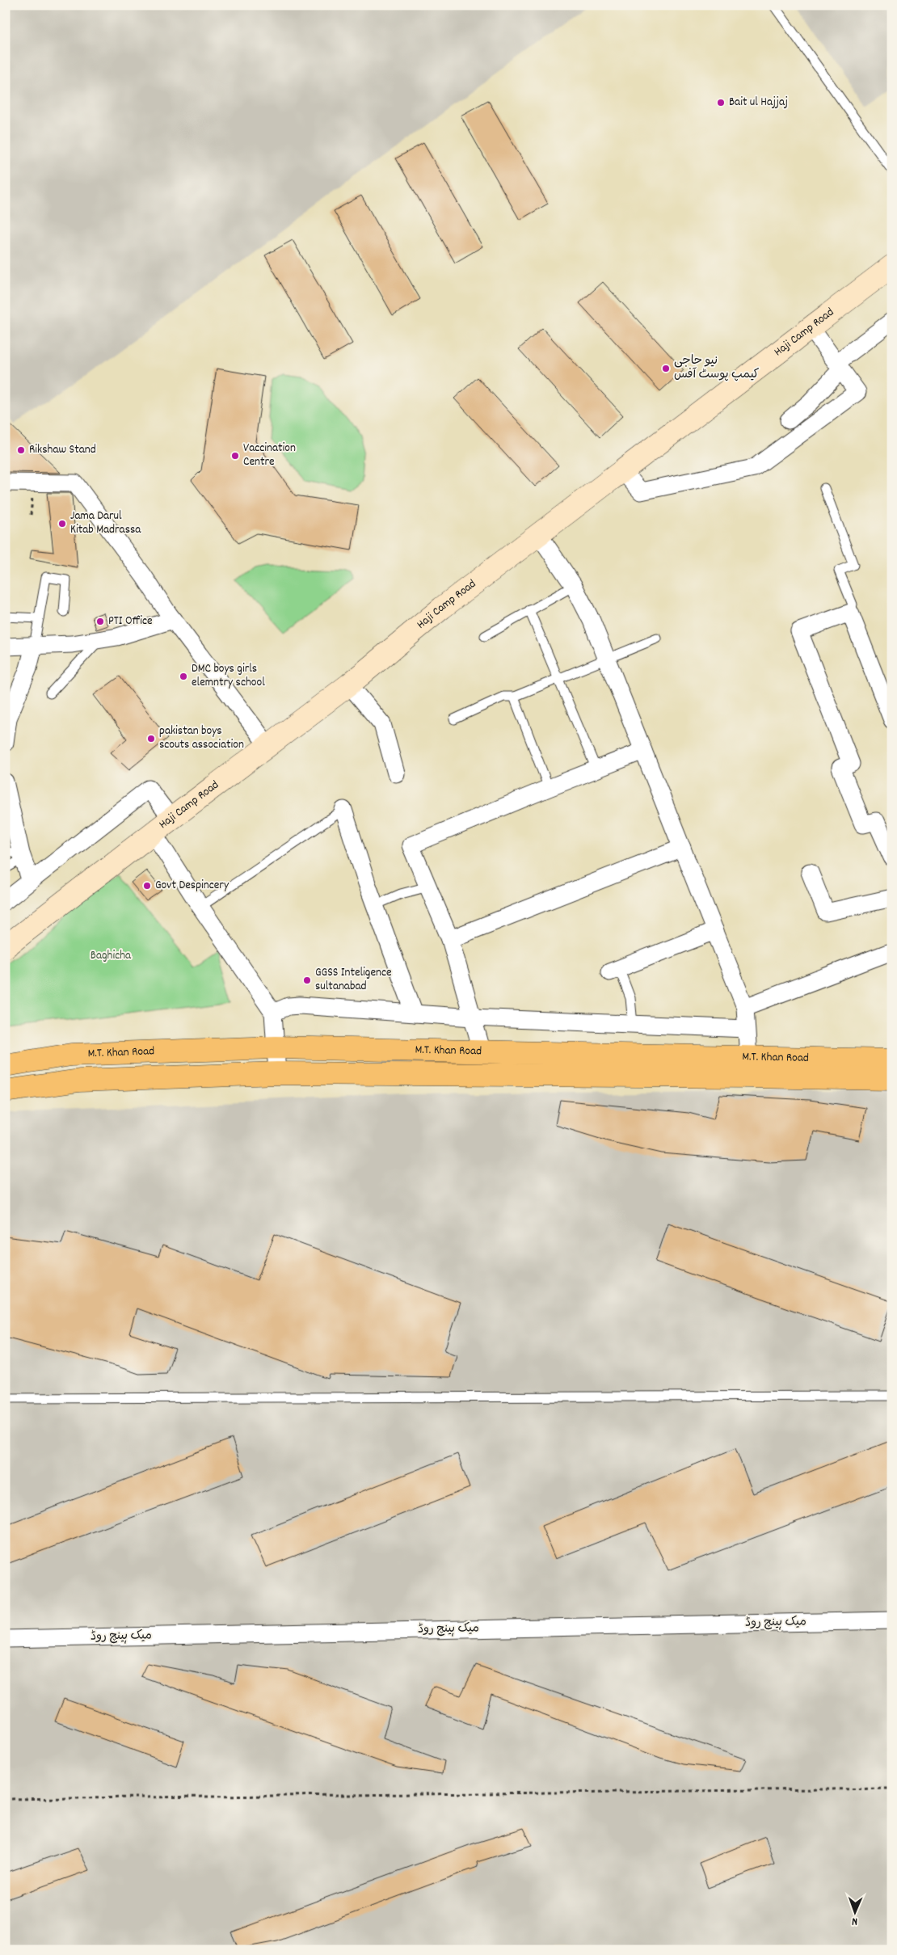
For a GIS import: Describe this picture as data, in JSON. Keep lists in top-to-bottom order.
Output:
{
  "streets": {
    "highway": ["M.T. Khan Road"],
    "street": ["Haji Camp Road", "میک ہینچ روڈ"]
  },
  "parks": ["Baghicha"],
  "places": [
    "Bait ul Hajjaj",
    "نیو حاجی کیمپ پوسٹ آفس",
    "Rikshaw Stand",
    "Vaccination Centre",
    "Jama Darul Kitab Madrassa",
    "PTI Office",
    "DMC boys girls elemntry school",
    "pakistan boys scouts association",
    "Govt Despincery",
    "GGSS Inteligence sultanabad"
  ],
  "north": "bottom"
}
